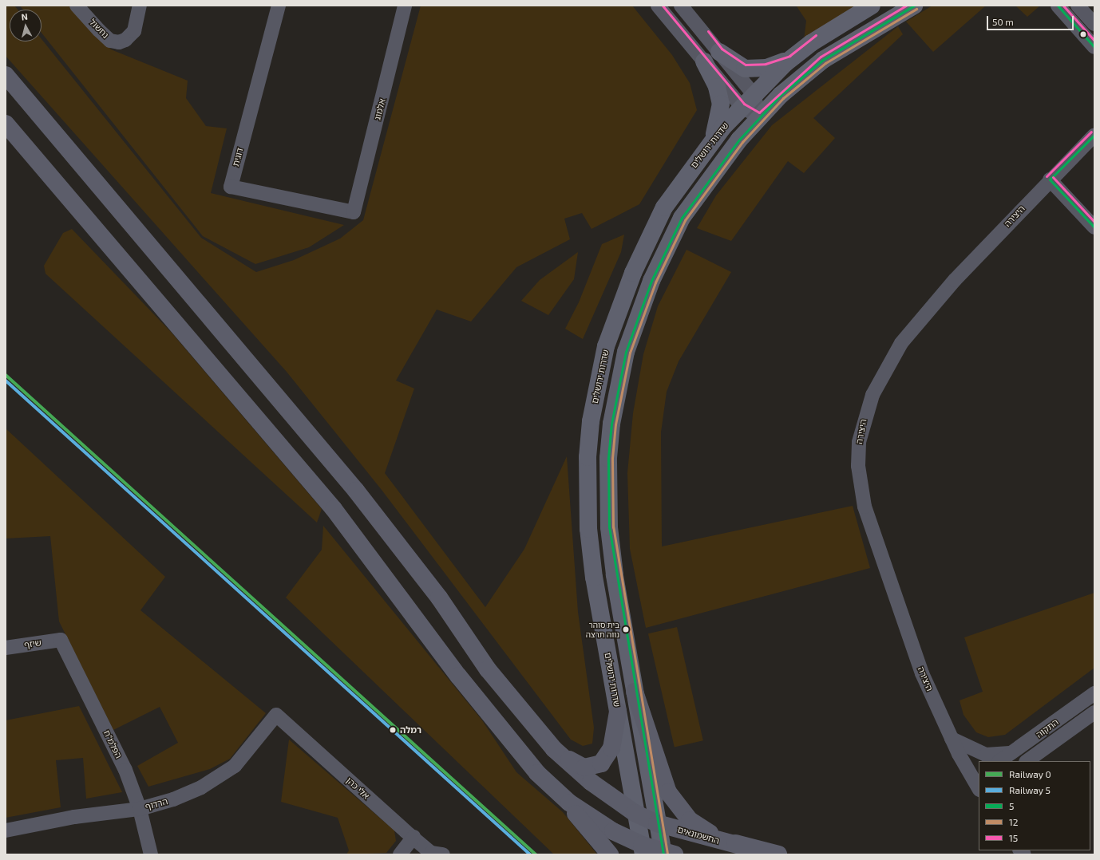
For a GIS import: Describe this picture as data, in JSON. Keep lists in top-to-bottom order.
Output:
{
  "streets": {
    "highway": ["החשמונאים"],
    "main road": ["שדרות ירושלים"],
    "street": [
      "נחשול",
      "אלמוג",
      "דוגית",
      "היצירה",
      "שיזף",
      "התקוה",
      "הפלמ\"ח",
      "אלי כהן",
      "הרדוף"
    ]
  },
  "crossings": [
    ["אלמוג", "דוגית"],
    ["שדרות ירושלים", "החשמונאים"],
    ["שיזף", "הפלמ\"ח"],
    ["הפלמ\"ח", "הרדוף"],
    ["אלי כהן", "הרדוף"]
  ],
  "places": ["בית סוהר נווה תרצה", "רמלה"],
  "lines": [
    "transit line 5",
    "transit line 15",
    "transit line 12",
    "rail line 0",
    "rail line 5"
  ],
  "legend": [
    "Railway 0",
    "Railway 5",
    "5",
    "12",
    "15"
  ],
  "scale_bar": "50 m",
  "north": "top"
}
